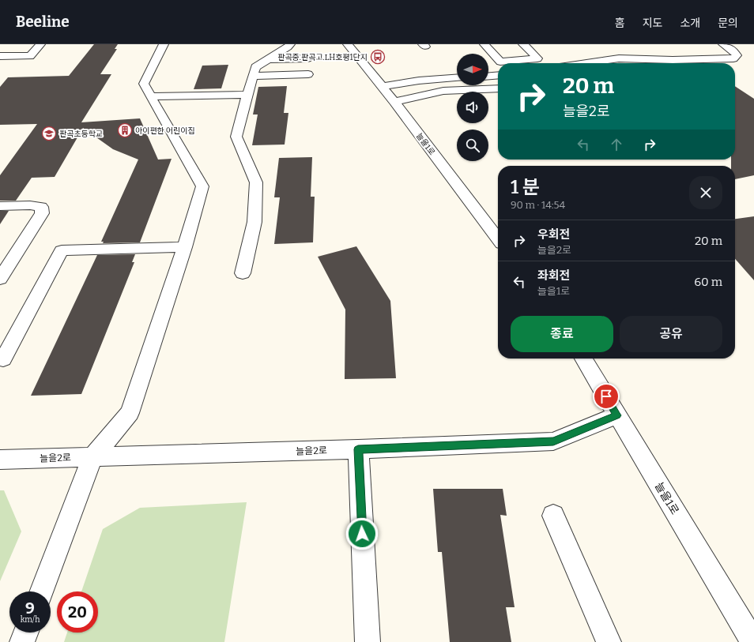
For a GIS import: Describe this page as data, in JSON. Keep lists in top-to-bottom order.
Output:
{
  "streets": {
    "street": ["늘을1로", "늘을2로"]
  },
  "crossings": [
    ["늘을1로", "늘을2로"]
  ],
  "places": {
    "bus stop": ["판곡중.판곡고.LH호평1단지"],
    "building": ["아이편한 어린이집"],
    "school or university": ["판곡초등학교"]
  },
  "north": "right",
  "page": {
    "header": "Beeline",
    "nav": [
      "홈",
      "지도",
      "소개",
      "문의"
    ],
    "turn": ["20 m", "늘을2로"],
    "heading": ["1 분", "90 m · 14:54"],
    "list": [
      {
        "name": "우회전",
        "note": "늘을2로",
        "value": "20 m"
      },
      {
        "name": "좌회전",
        "note": "늘을1로",
        "value": "60 m"
      }
    ],
    "buttons": ["종료", "공유"],
    "speed": "9 km/h",
    "limit": "20"
  }
}
